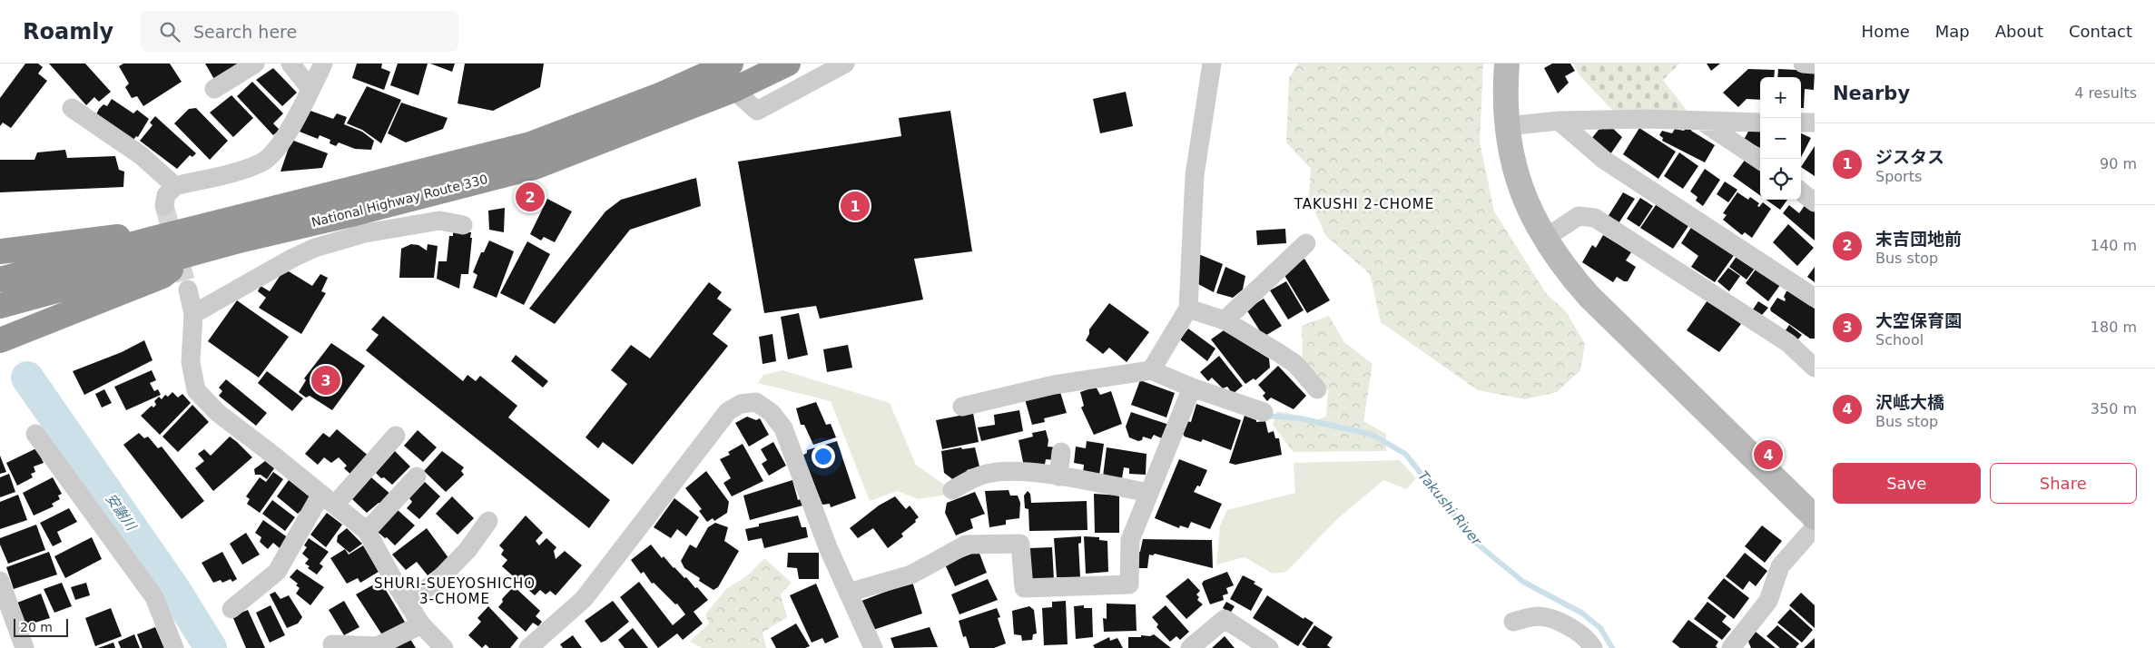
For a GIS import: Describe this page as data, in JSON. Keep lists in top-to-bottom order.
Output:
{
  "streets": {
    "highway": ["National Highway Route 330"]
  },
  "districts": ["TAKUSHI 2-CHOME", "SHURI-SUEYOSHICHO 3-CHOME"],
  "water": ["Takushi River", "安謝川"],
  "scale_bar": "20 m",
  "page": {
    "header": "Roamly",
    "search": "Search here",
    "nav": [
      "Home",
      "Map",
      "About",
      "Contact"
    ],
    "heading": ["Nearby", "4 results"],
    "map_buttons": ["+", "−"],
    "list": [
      {
        "mark": "1",
        "name": "ジスタス",
        "note": "Sports",
        "value": "90 m"
      },
      {
        "mark": "2",
        "name": "末吉団地前",
        "note": "Bus stop",
        "value": "140 m"
      },
      {
        "mark": "3",
        "name": "大空保育園",
        "note": "School",
        "value": "180 m"
      },
      {
        "mark": "4",
        "name": "沢岻大橋",
        "note": "Bus stop",
        "value": "350 m"
      }
    ],
    "pins": [
      "2",
      "1",
      "3",
      "4"
    ],
    "buttons": ["Save", "Share"],
    "scale": "20 m"
  }
}
